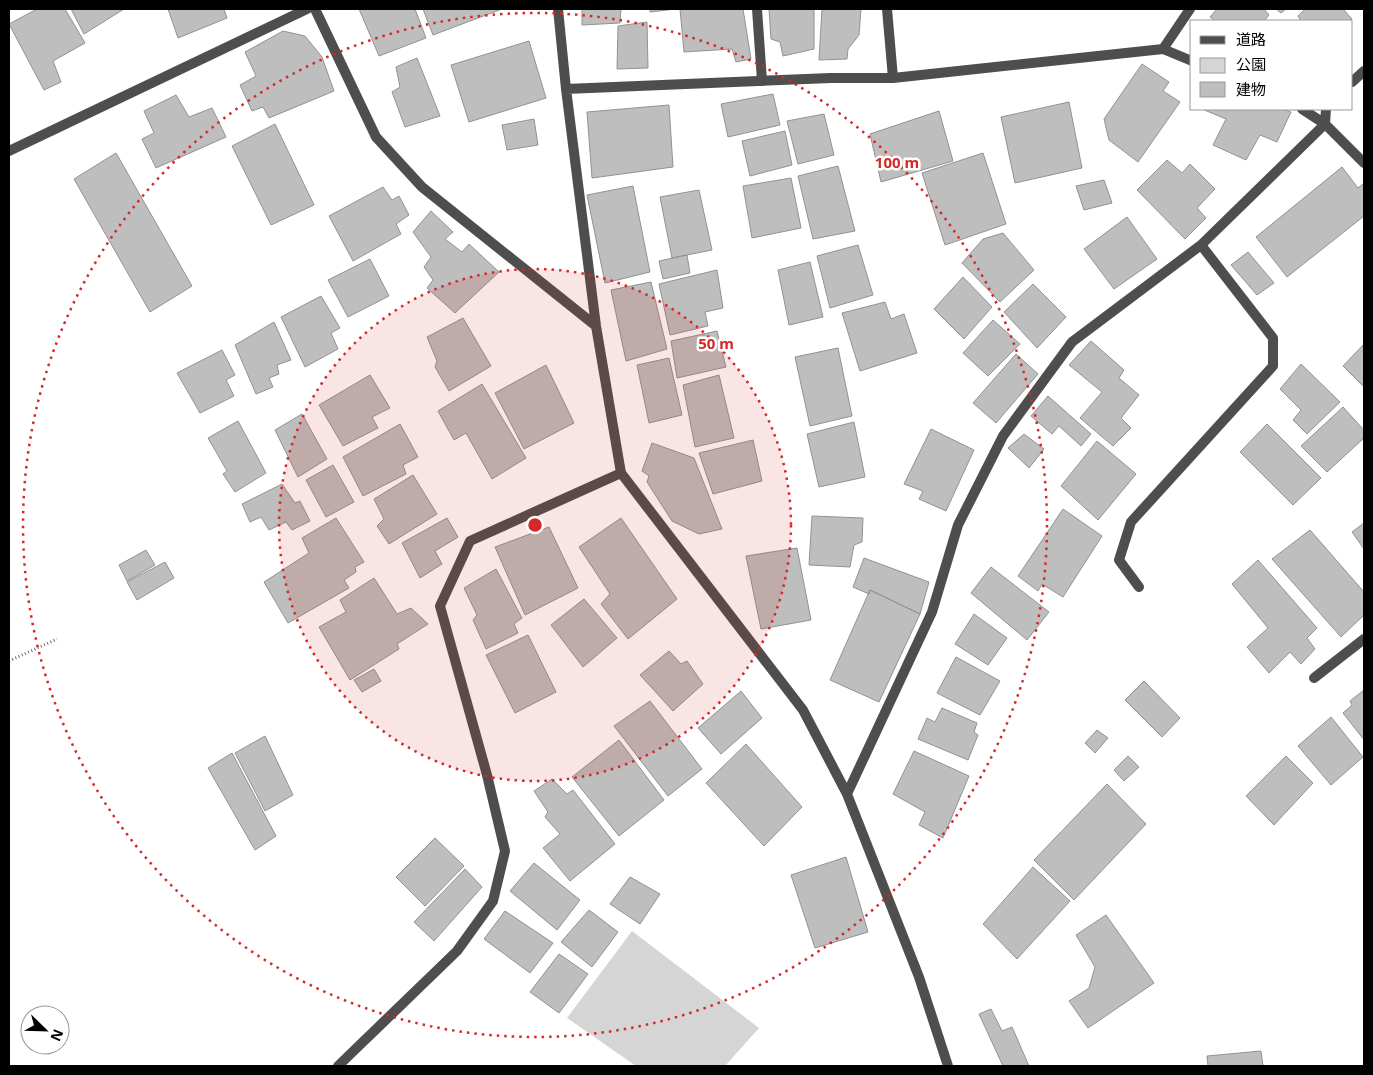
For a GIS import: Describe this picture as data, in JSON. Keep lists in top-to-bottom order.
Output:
{
  "legend": ["道路", "公園", "建物"],
  "north": "bottom right",
  "rings": ["100 m", "50 m"]
}
